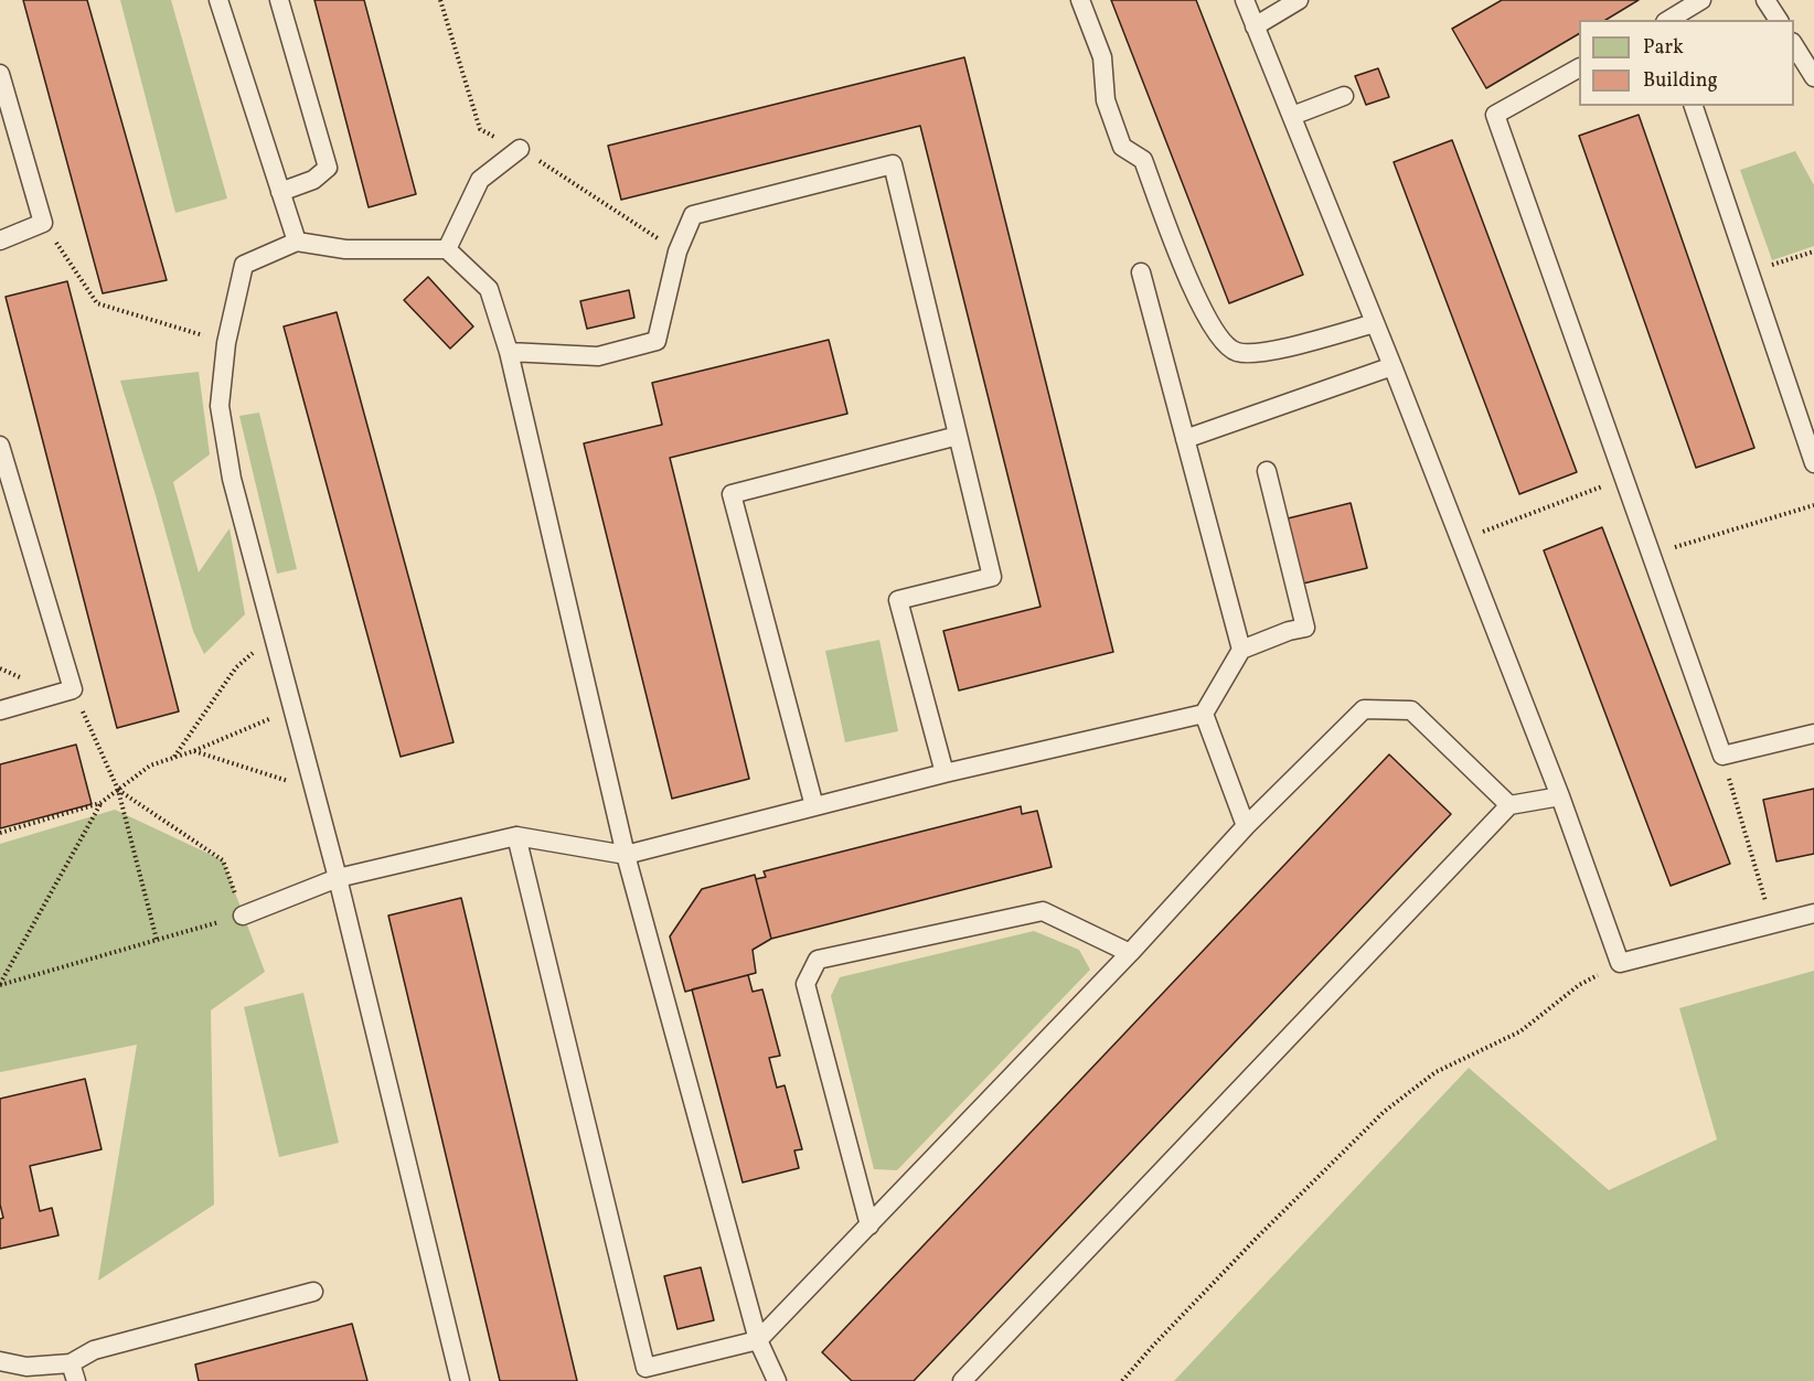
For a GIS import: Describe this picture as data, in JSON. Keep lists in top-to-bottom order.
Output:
{
  "legend": ["Park", "Building"]
}
